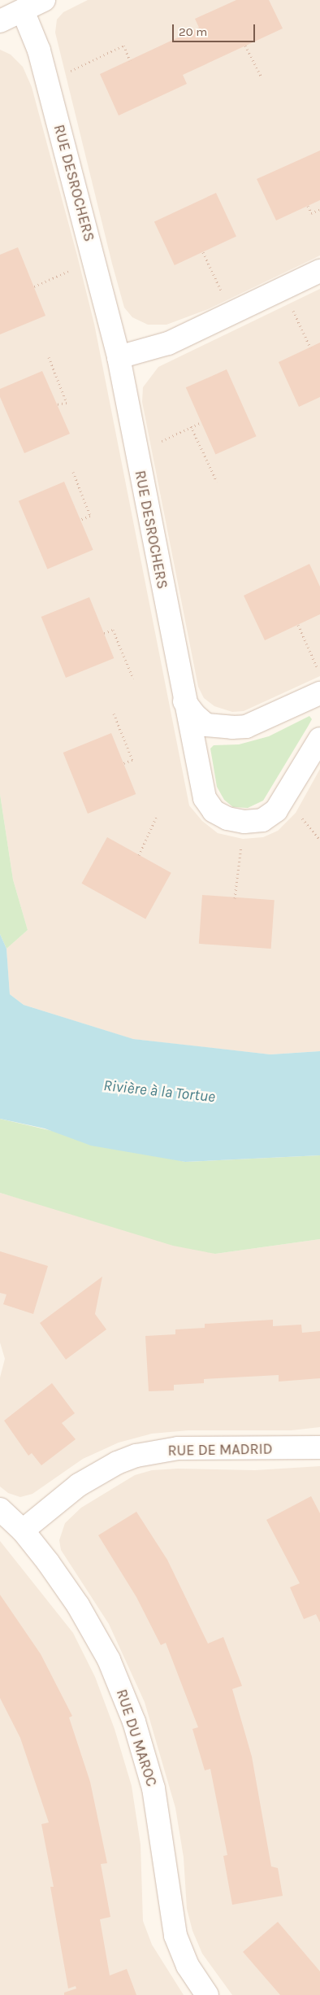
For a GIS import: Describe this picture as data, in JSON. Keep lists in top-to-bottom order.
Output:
{
  "streets": {
    "street": ["RUE DESROCHERS", "RUE DE MADRID", "RUE DU MAROC"]
  },
  "crossings": [
    ["RUE DE MADRID", "RUE DU MAROC"]
  ],
  "water": ["Rivière à la Tortue"],
  "scale_bar": "20 m"
}
